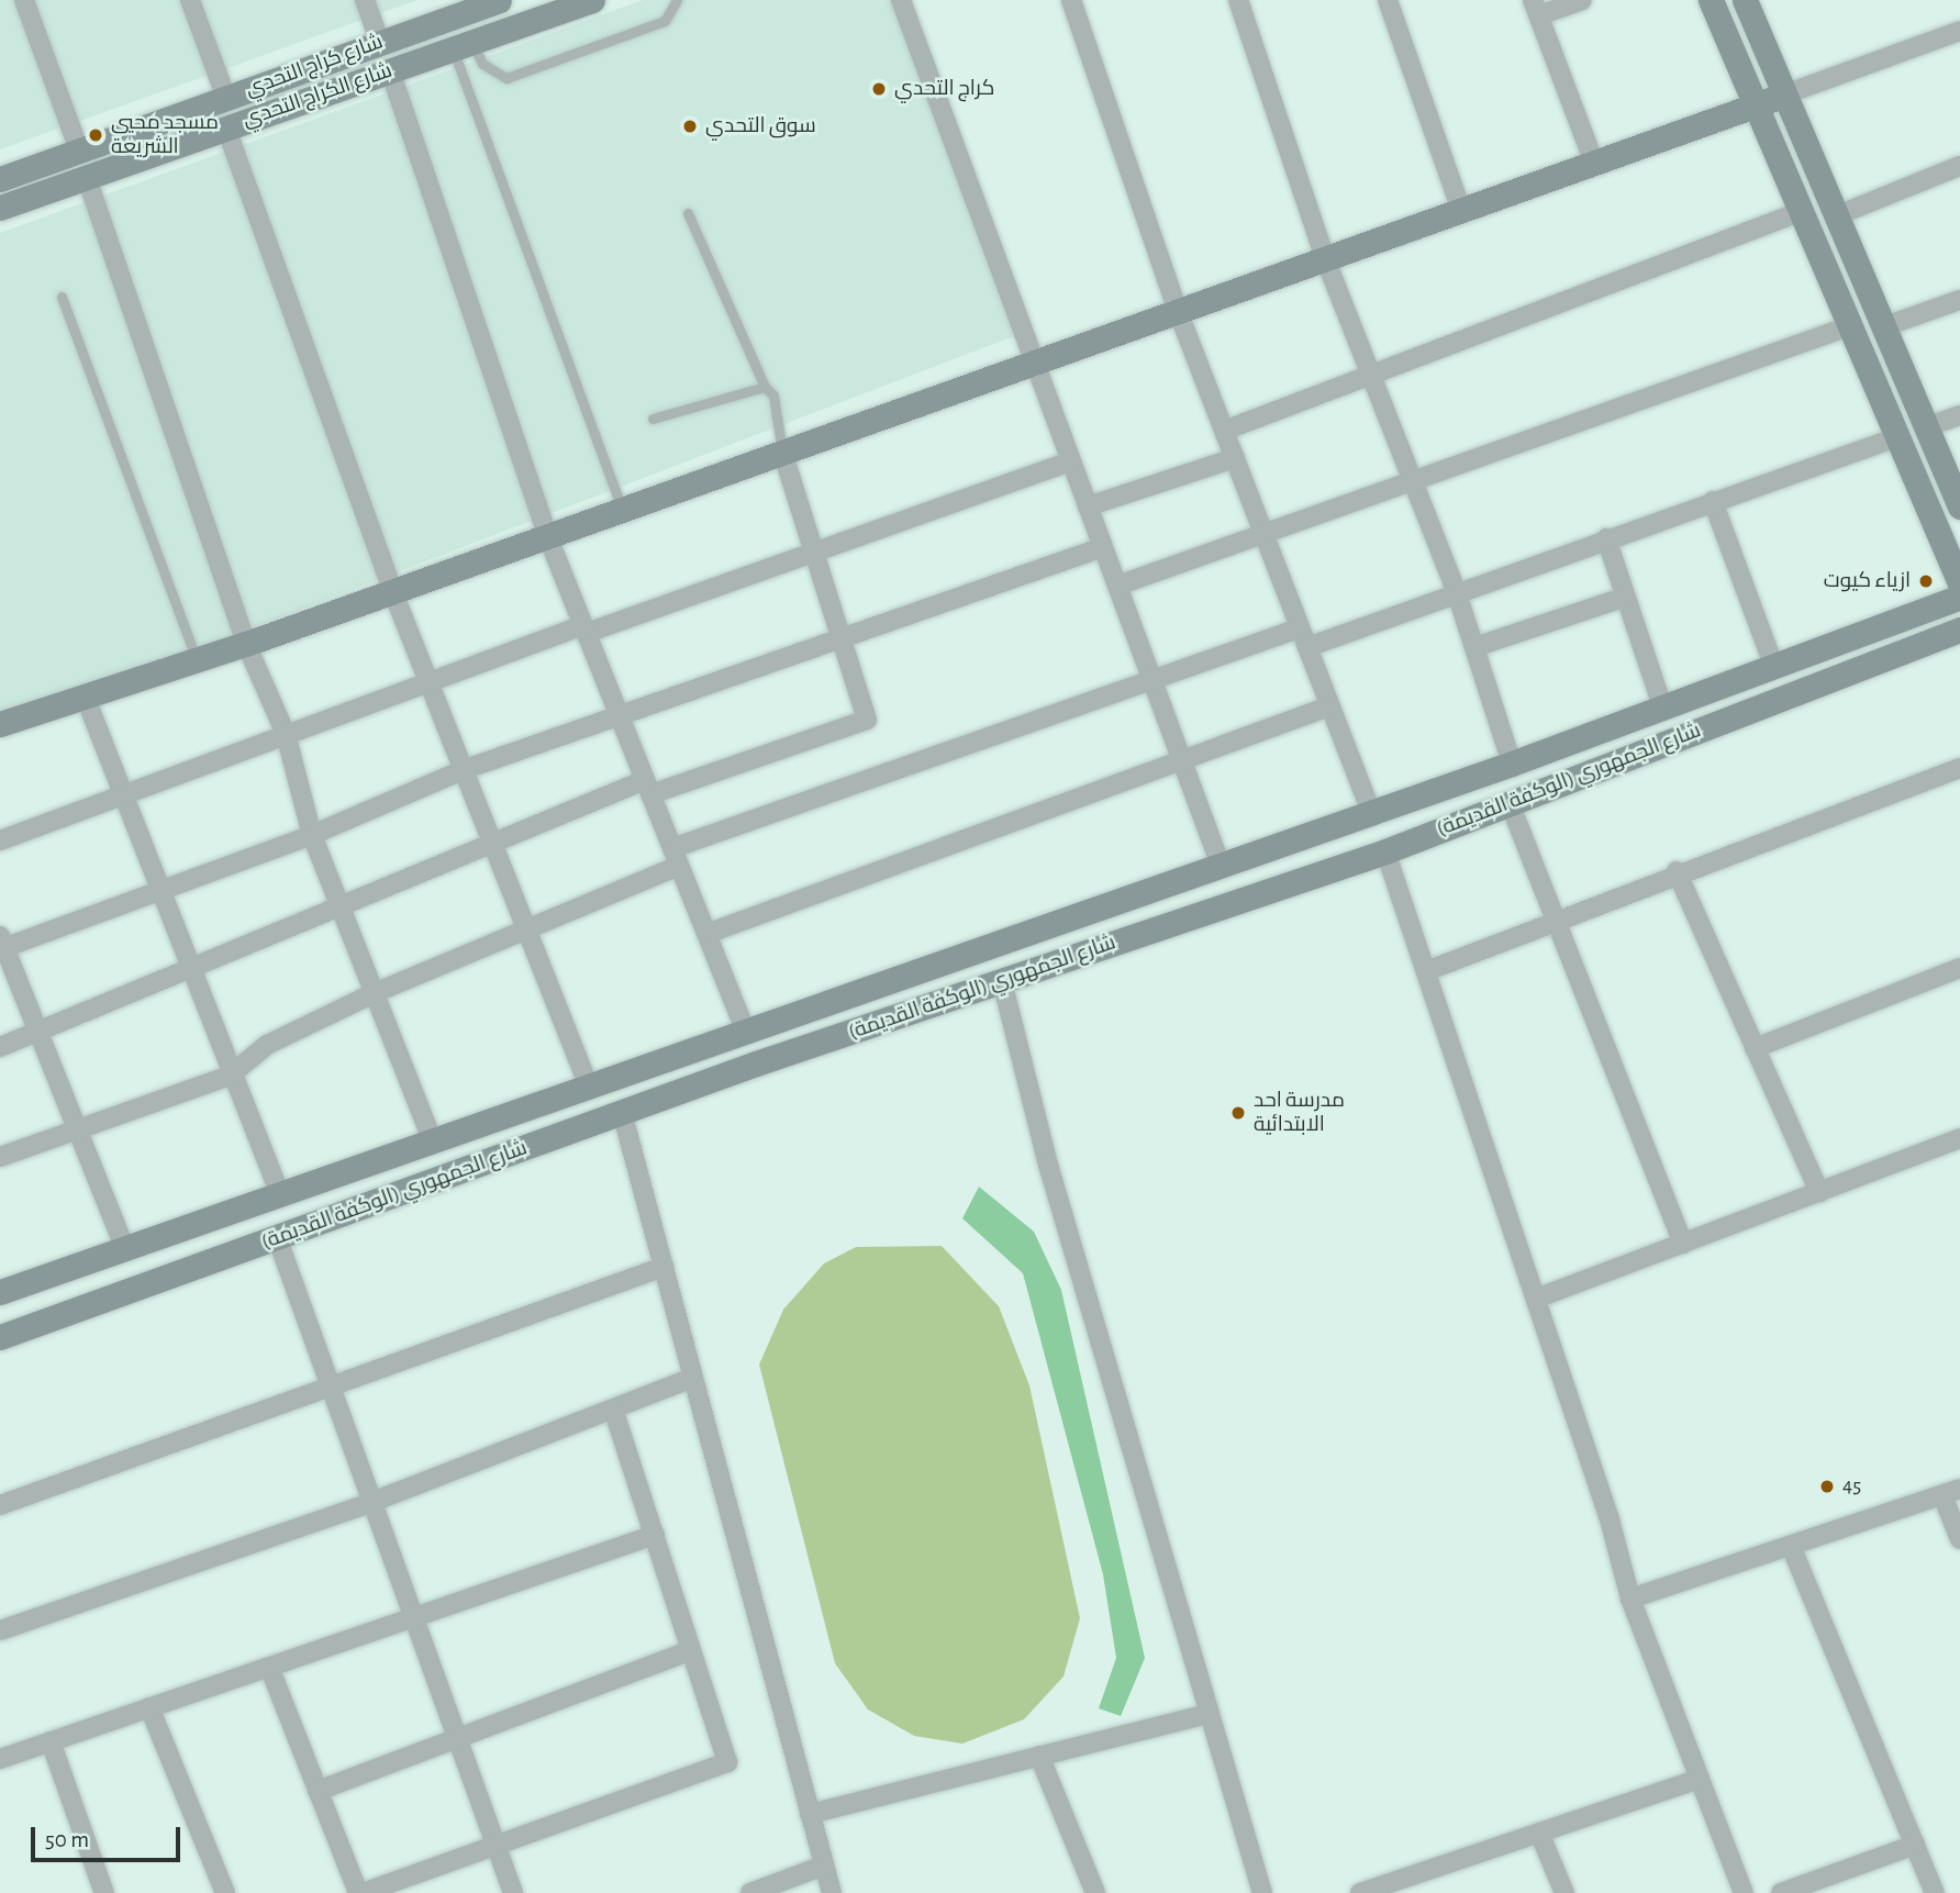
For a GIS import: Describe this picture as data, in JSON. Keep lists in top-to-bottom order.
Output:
{
  "streets": {
    "main road": ["شارع كراج التحدي", "شارع الكراج التحدي", "شارع الجمهوري (الوكفة القديمة)"]
  },
  "places": [
    "كراج التحدي",
    "سوق التحدي",
    "مسجد محيي الشريعة",
    "ازياء كيوت",
    "مدرسة احد الابتدائية",
    "45"
  ],
  "scale_bar": "50 m"
}
